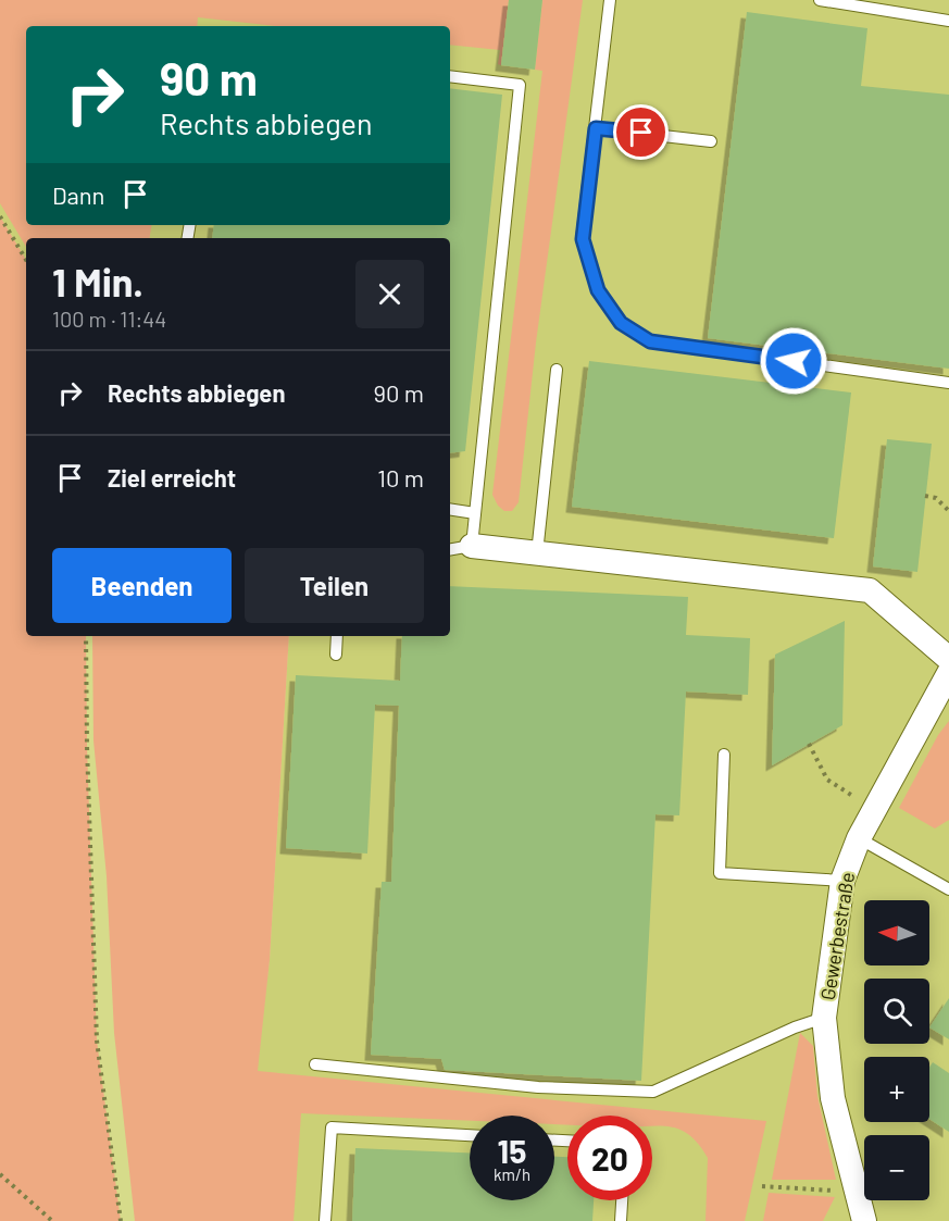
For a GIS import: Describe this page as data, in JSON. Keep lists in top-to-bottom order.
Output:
{
  "streets": {
    "street": ["Gewerbestraße"]
  },
  "north": "left",
  "page": {
    "turn": ["90 m", "Rechts abbiegen"],
    "then": "Dann",
    "heading": ["1 Min.", "100 m · 11:44"],
    "list": [
      {
        "name": "Rechts abbiegen",
        "value": "90 m"
      },
      {
        "name": "Ziel erreicht",
        "value": "10 m"
      }
    ],
    "buttons": ["Beenden", "Teilen"],
    "map_buttons": ["+", "−"],
    "speed": "15 km/h",
    "limit": "20"
  }
}
